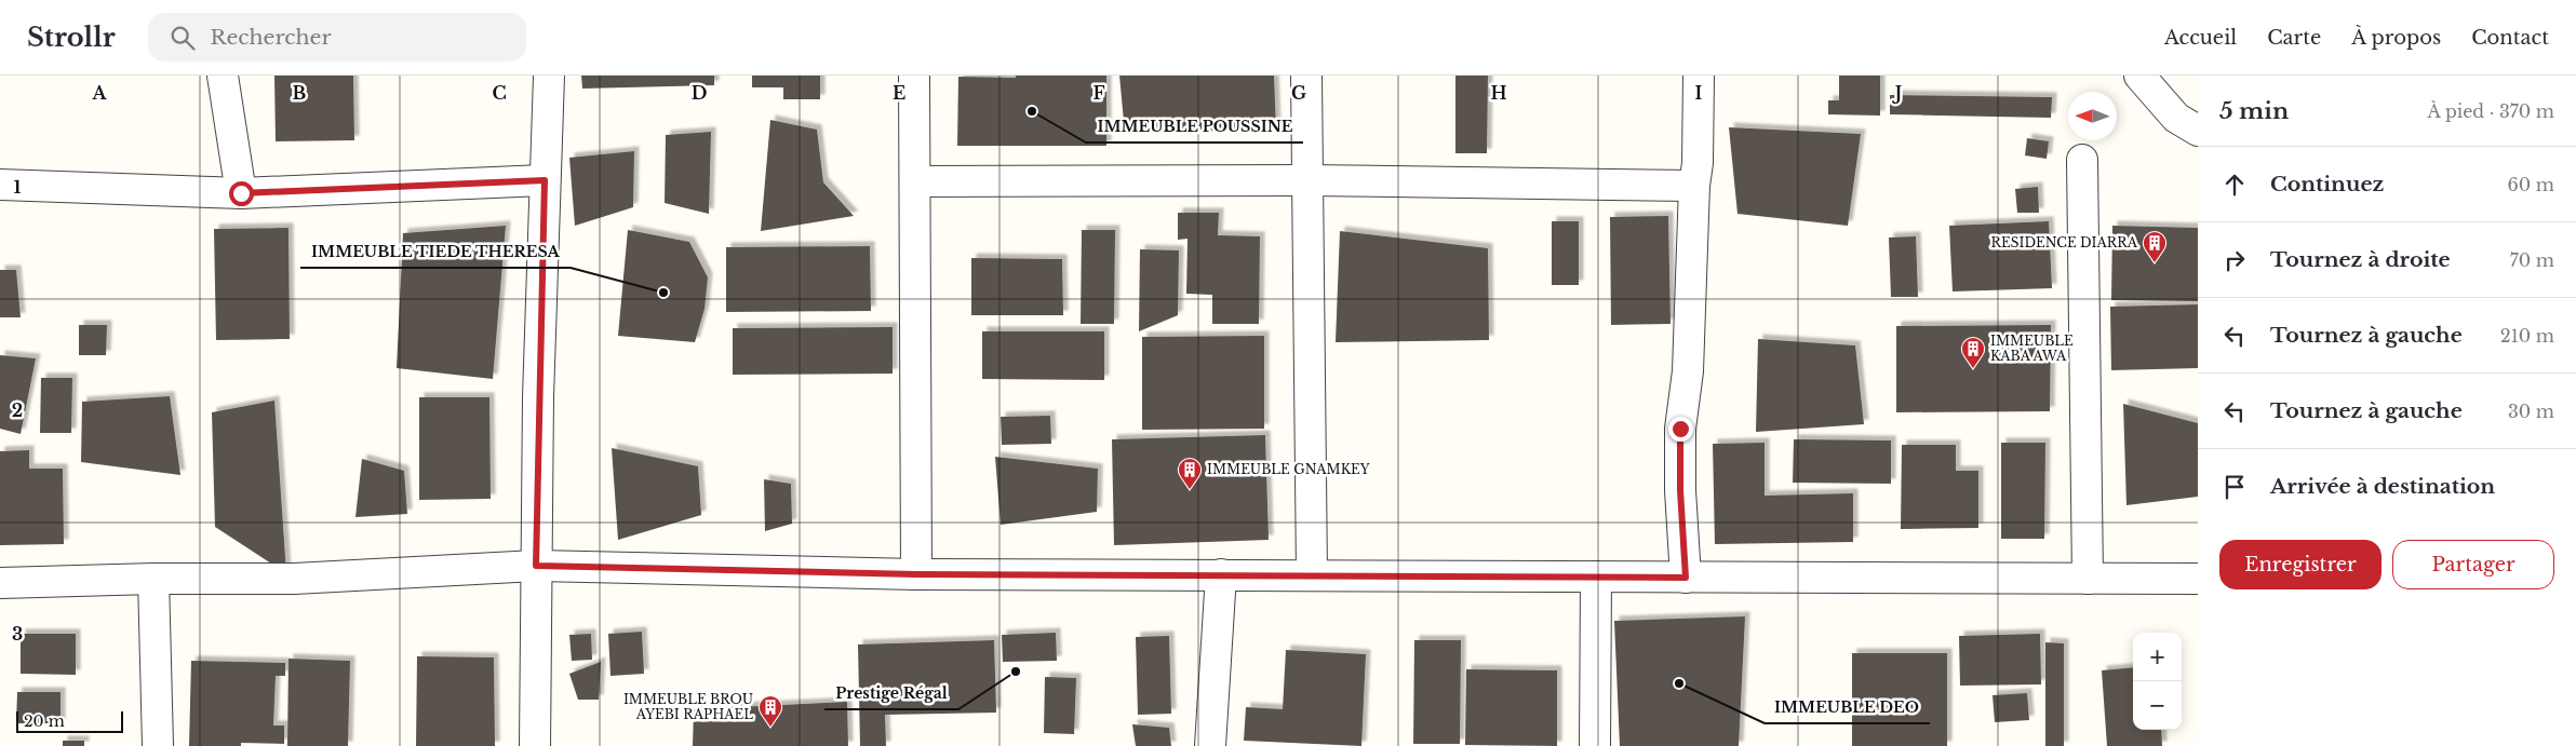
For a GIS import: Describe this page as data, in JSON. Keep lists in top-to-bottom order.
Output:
{
  "places": {
    "other": [
      "IMMEUBLE POUSSINE",
      "IMMEUBLE TIEDE THERESA",
      "Prestige Régal",
      "IMMEUBLE DEO"
    ],
    "building": [
      "RESIDENCE DIARRA",
      "IMMEUBLE KABA AWA",
      "IMMEUBLE GNAMKEY",
      "IMMEUBLE BROU AYEBI RAPHAEL"
    ]
  },
  "scale_bar": "20 m",
  "north": "left",
  "page": {
    "header": "Strollr",
    "search": "Rechercher",
    "nav": [
      "Accueil",
      "Carte",
      "À propos",
      "Contact"
    ],
    "heading": ["5 min", "À pied · 370 m"],
    "list": [
      ["Continuez", "60 m"],
      ["Tournez à droite", "70 m"],
      ["Tournez à gauche", "210 m"],
      ["Tournez à gauche", "30 m"],
      "Arrivée à destination"
    ],
    "buttons": ["Enregistrer", "Partager"],
    "map_buttons": ["+", "−"],
    "scale": "20 m"
  },
  "grid": {
    "columns": [
      "A",
      "B",
      "C",
      "D",
      "E",
      "F",
      "G",
      "H",
      "I",
      "J"
    ],
    "rows": ["1", "2", "3"]
  }
}
